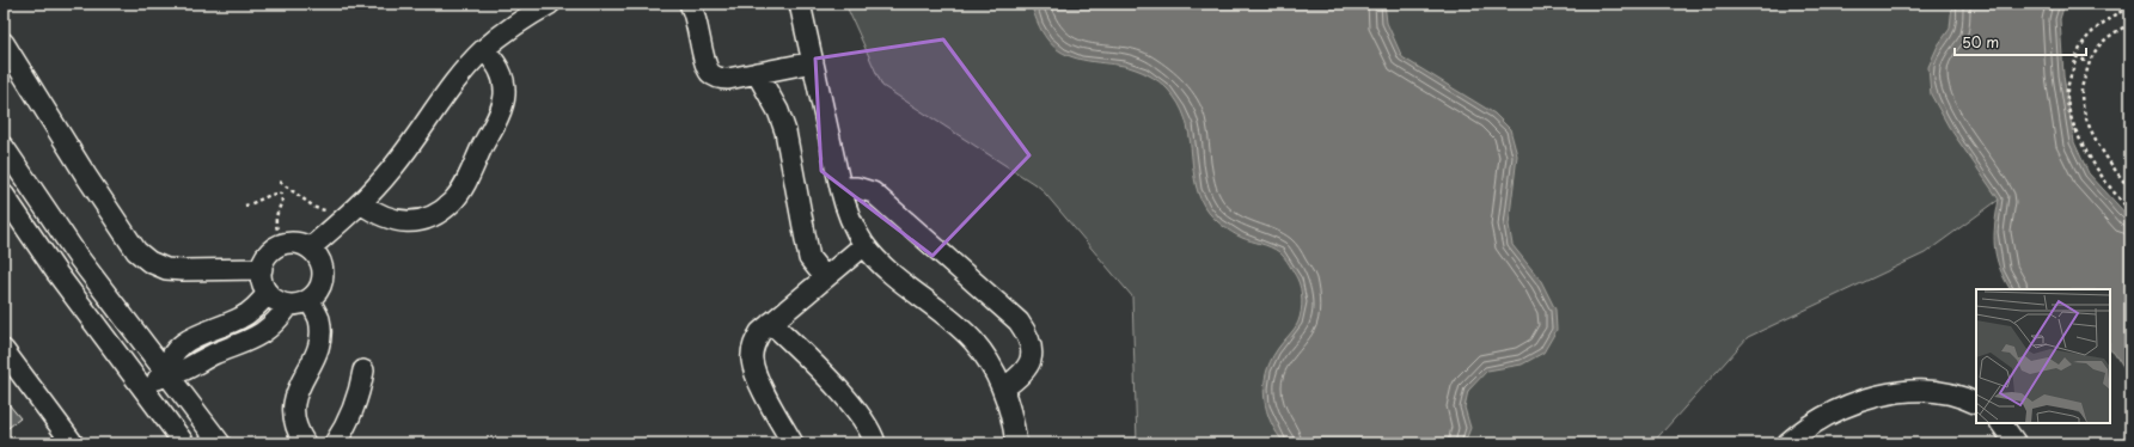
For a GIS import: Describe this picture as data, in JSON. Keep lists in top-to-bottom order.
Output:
{
  "scale_bar": "50 m"
}
